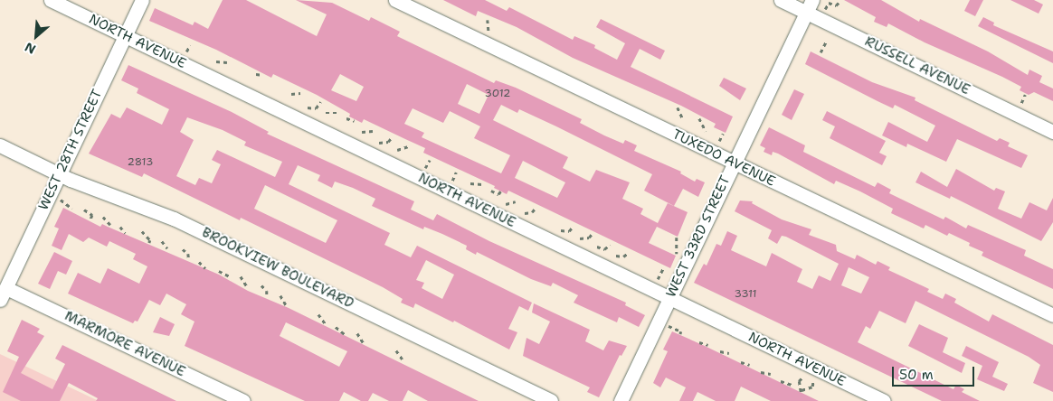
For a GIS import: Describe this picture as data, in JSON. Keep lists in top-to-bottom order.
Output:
{
  "streets": {
    "street": [
      "NORTH AVENUE",
      "RUSSELL AVENUE",
      "WEST 28TH STREET",
      "TUXEDO AVENUE",
      "WEST 33RD STREET",
      "BROOKVIEW BOULEVARD",
      "MARMORE AVENUE"
    ]
  },
  "crossings": [
    ["NORTH AVENUE", "WEST 28TH STREET"],
    ["NORTH AVENUE", "WEST 33RD STREET"],
    ["RUSSELL AVENUE", "WEST 33RD STREET"],
    ["WEST 28TH STREET", "BROOKVIEW BOULEVARD"],
    ["WEST 28TH STREET", "MARMORE AVENUE"],
    ["TUXEDO AVENUE", "WEST 33RD STREET"]
  ],
  "house_numbers": ["3012", "2813", "3311"],
  "scale_bar": "50 m",
  "north": "bottom left"
}
